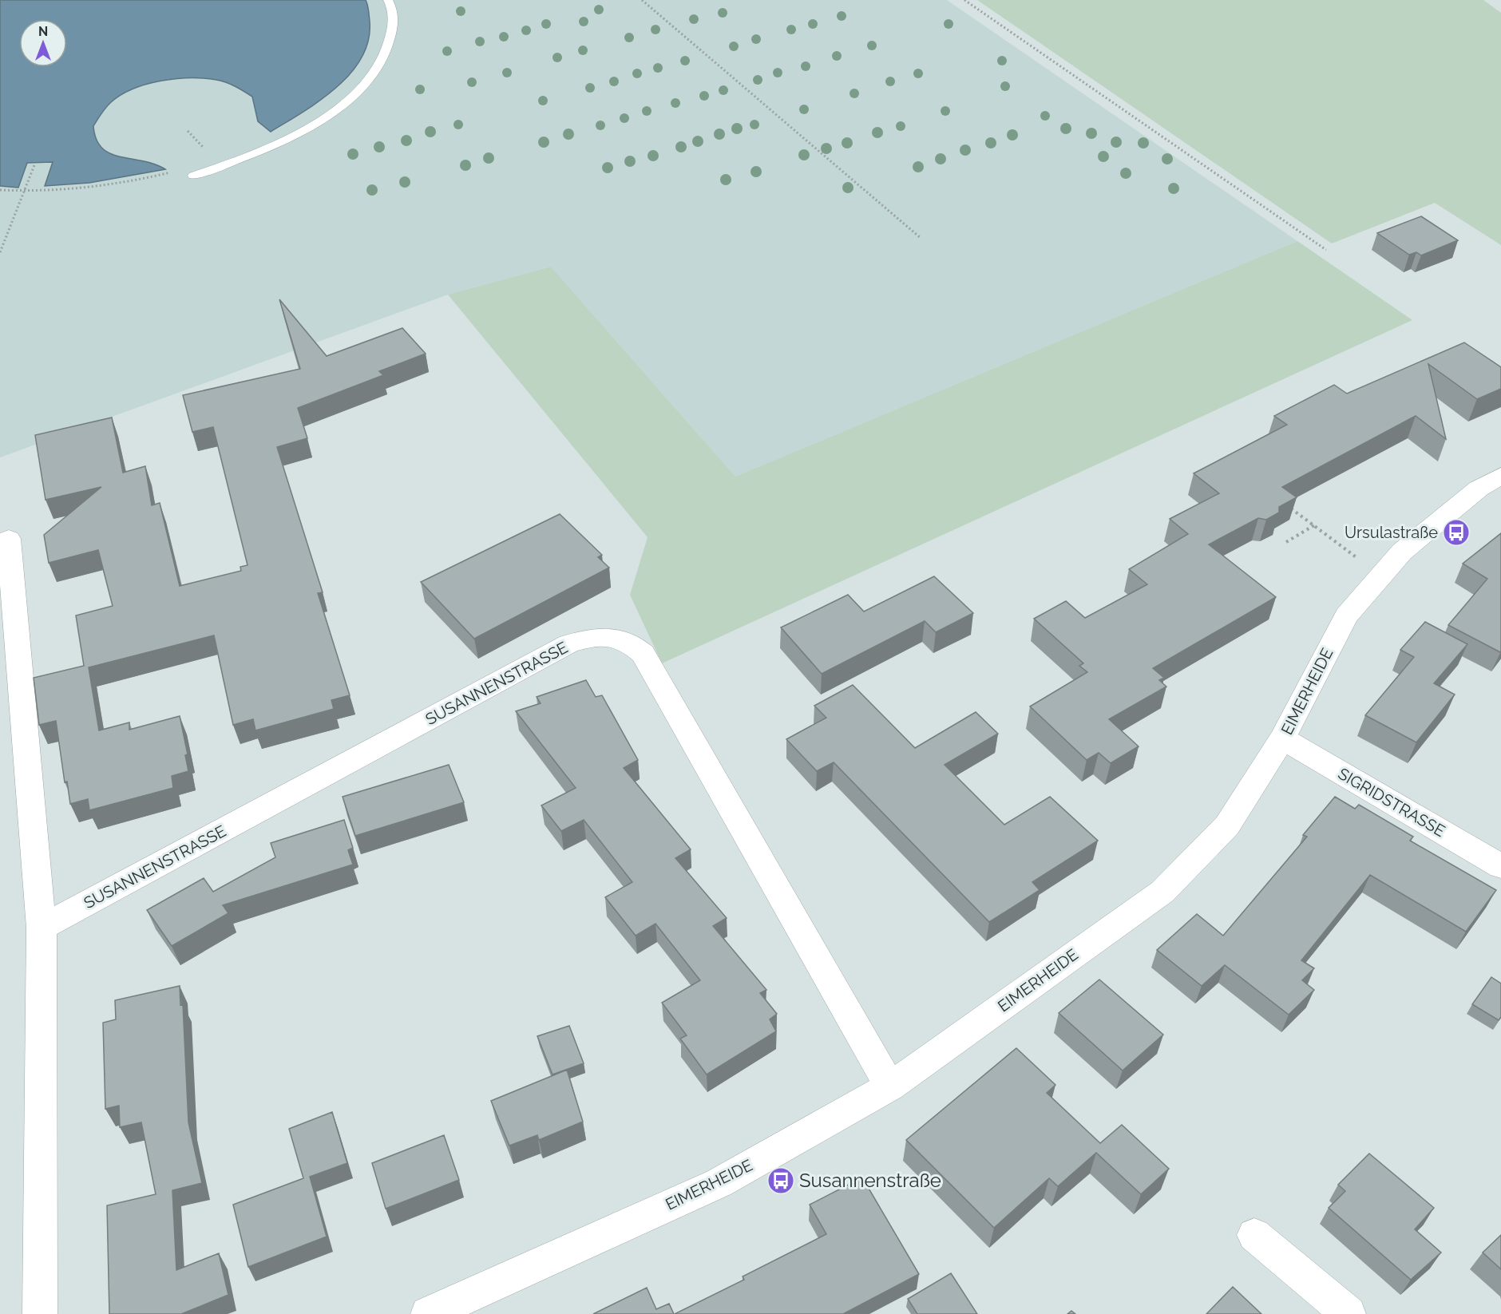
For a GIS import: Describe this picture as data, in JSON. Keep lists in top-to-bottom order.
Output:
{
  "streets": {
    "street": ["SUSANNENSTRASSE", "EIMERHEIDE", "SIGRIDSTRASSE"]
  },
  "crossings": [
    ["SUSANNENSTRASSE", "EIMERHEIDE"],
    ["EIMERHEIDE", "SIGRIDSTRASSE"]
  ],
  "places": {
    "bus stop": ["Ursulastraße", "Susannenstraße"]
  },
  "north": "top"
}
